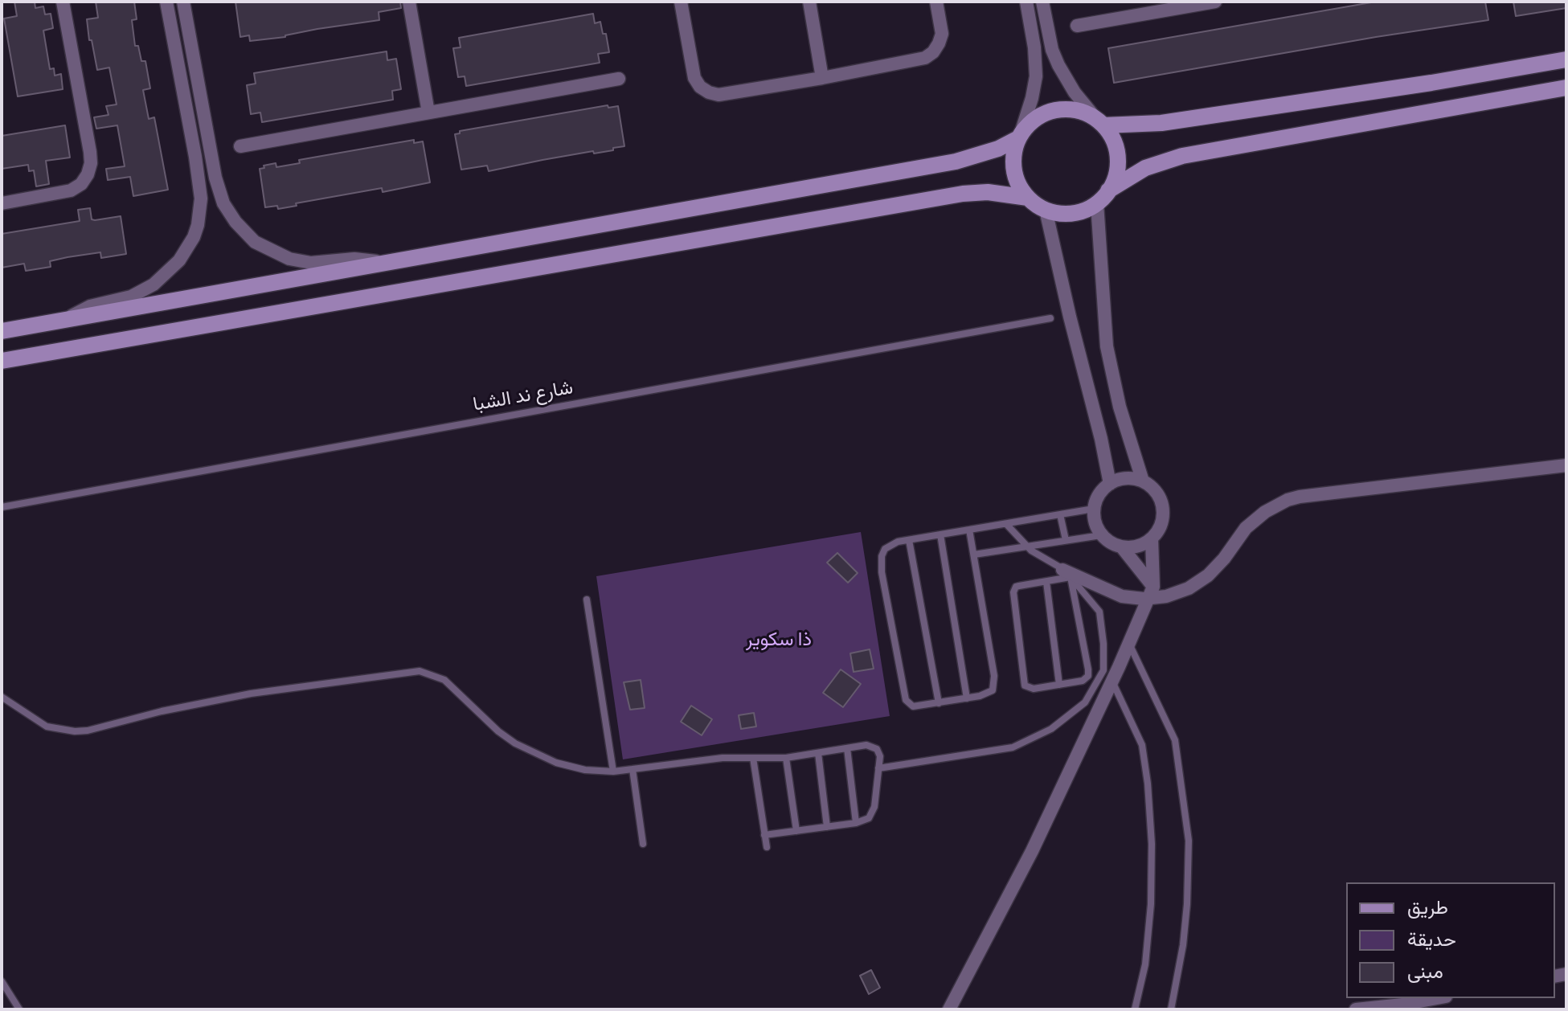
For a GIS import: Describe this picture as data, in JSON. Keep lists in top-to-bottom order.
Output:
{
  "streets": {
    "lane": ["شارع ند الشبا"]
  },
  "parks": ["ذا سكوير"],
  "legend": ["طريق", "حديقة", "مبنى"]
}
